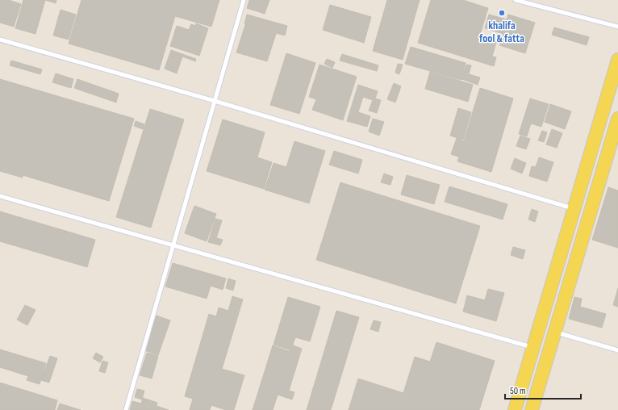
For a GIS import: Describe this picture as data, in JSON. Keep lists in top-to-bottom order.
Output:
{
  "places": ["khalifa fool & fatta"],
  "scale_bar": "50 m"
}
